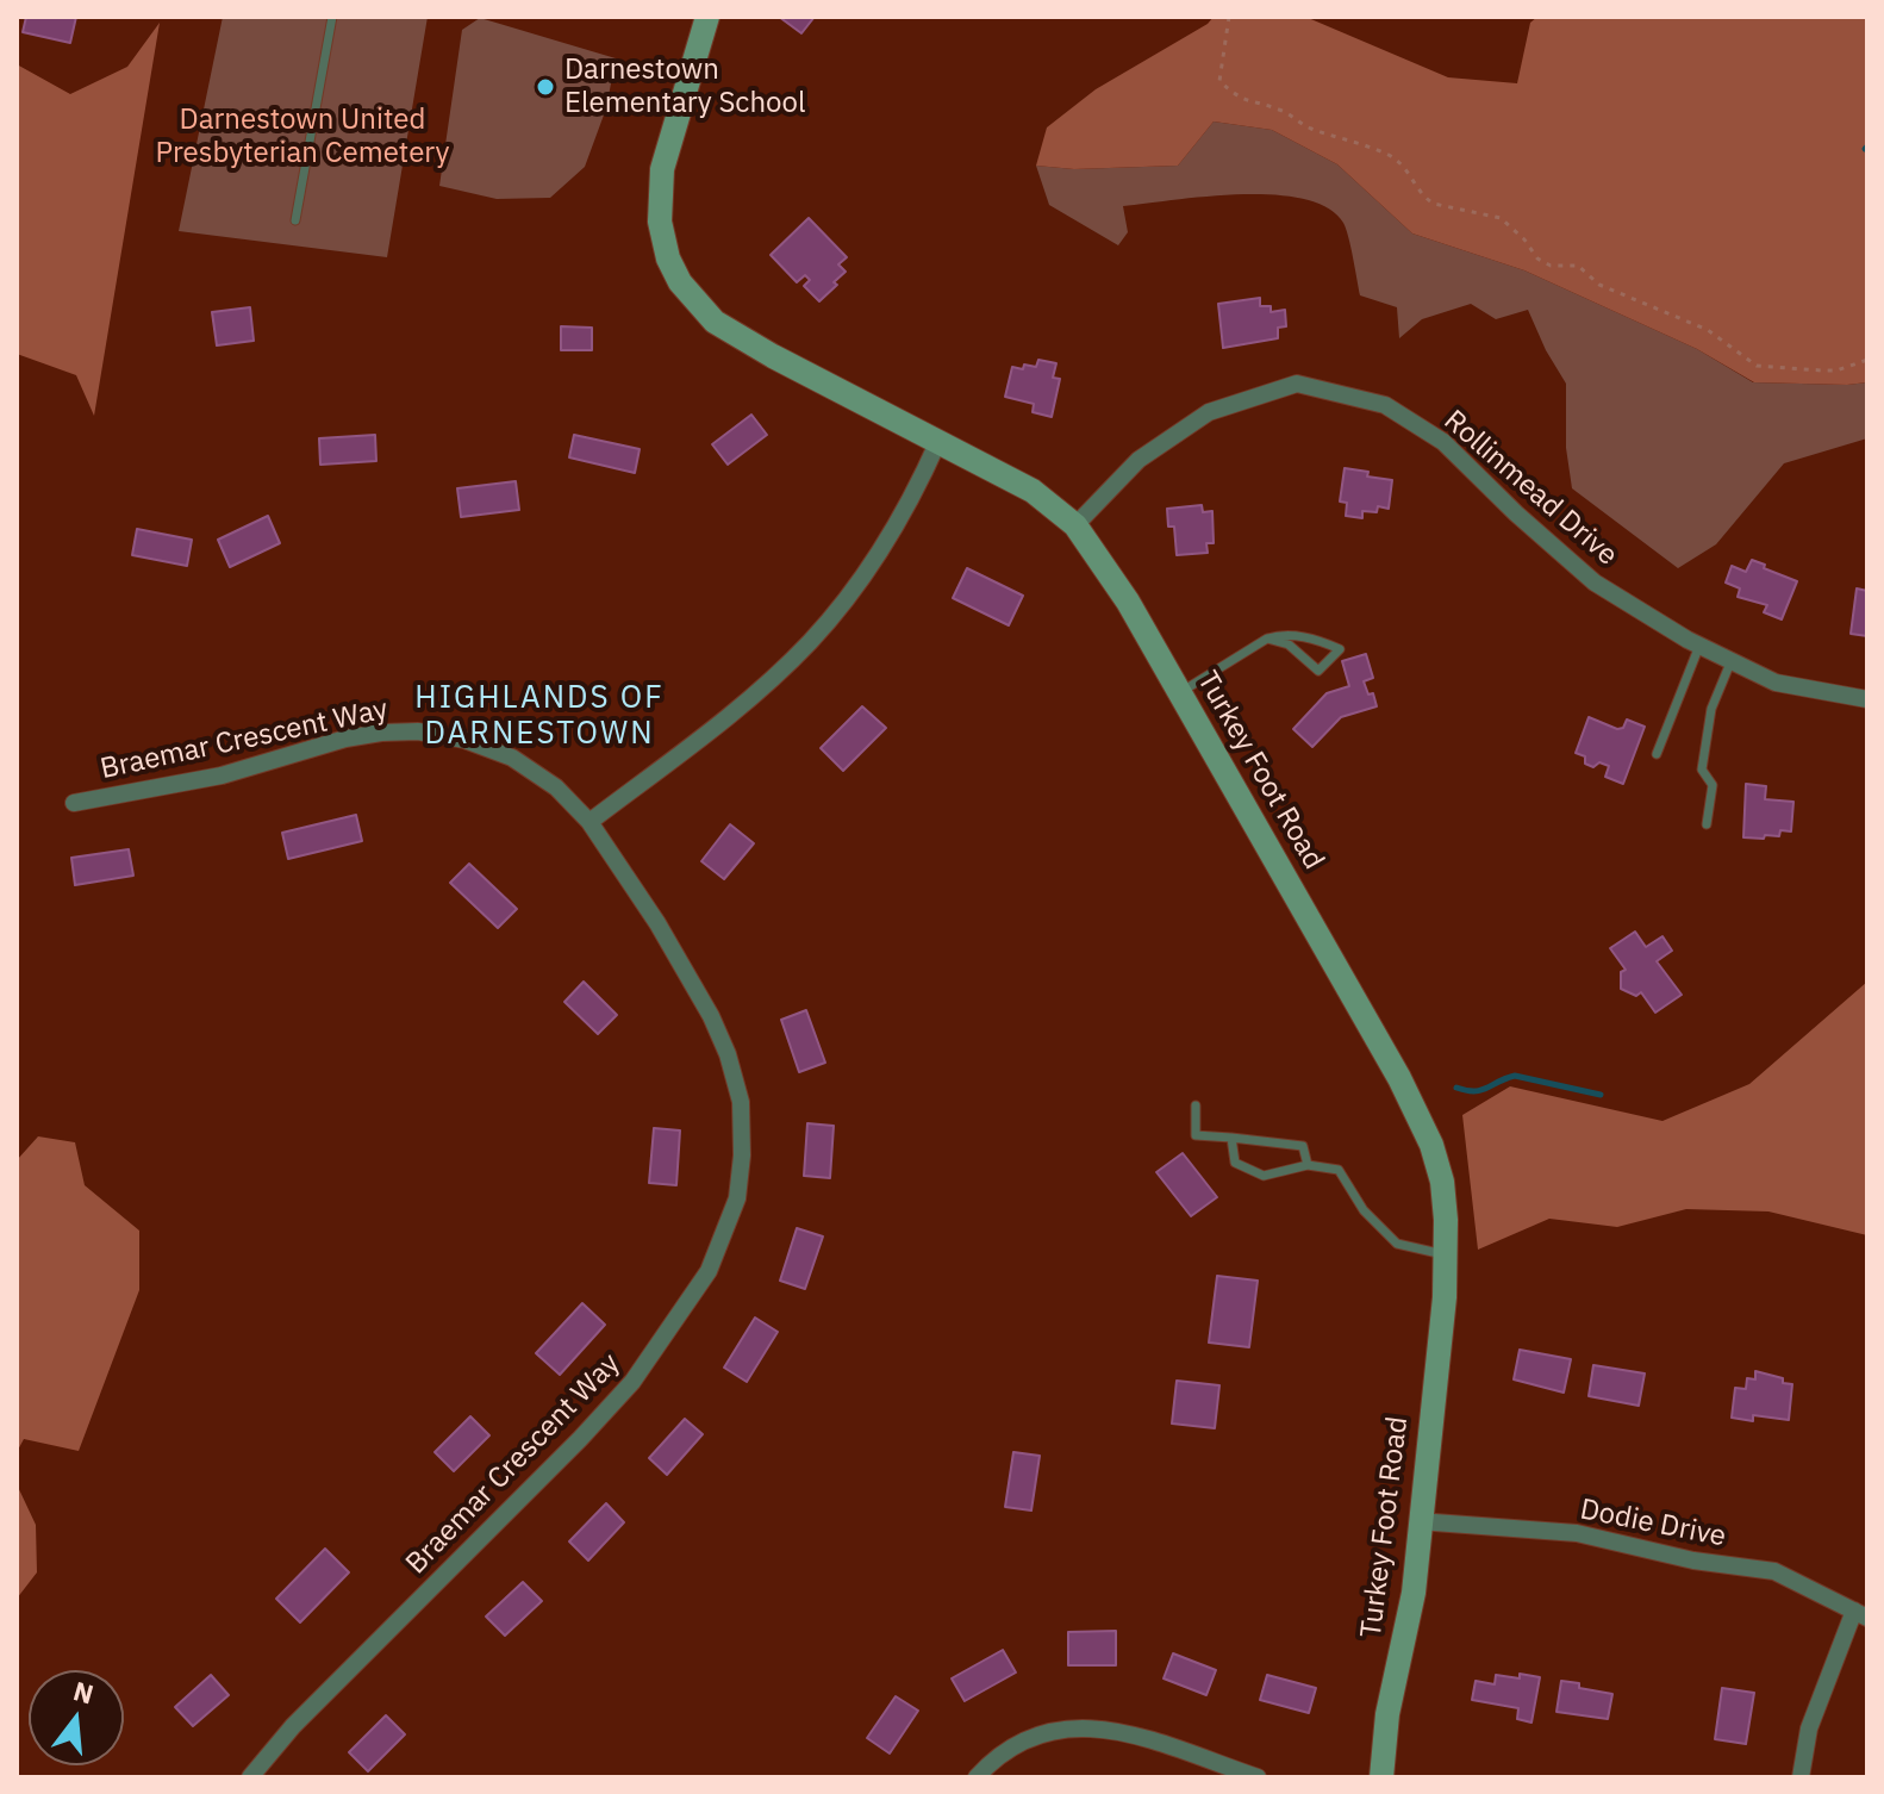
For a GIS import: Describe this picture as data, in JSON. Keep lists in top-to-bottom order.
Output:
{
  "streets": {
    "street": [
      "Rollinmead Drive",
      "Braemar Crescent Way",
      "Turkey Foot Road",
      "Dodie Drive"
    ]
  },
  "crossings": [
    ["Rollinmead Drive", "Turkey Foot Road"],
    ["Turkey Foot Road", "Dodie Drive"]
  ],
  "districts": ["HIGHLANDS OF DARNESTOWN"],
  "parks": ["Darnestown United Presbyterian Cemetery"],
  "places": ["Darnestown Elementary School"],
  "north": "top"
}
